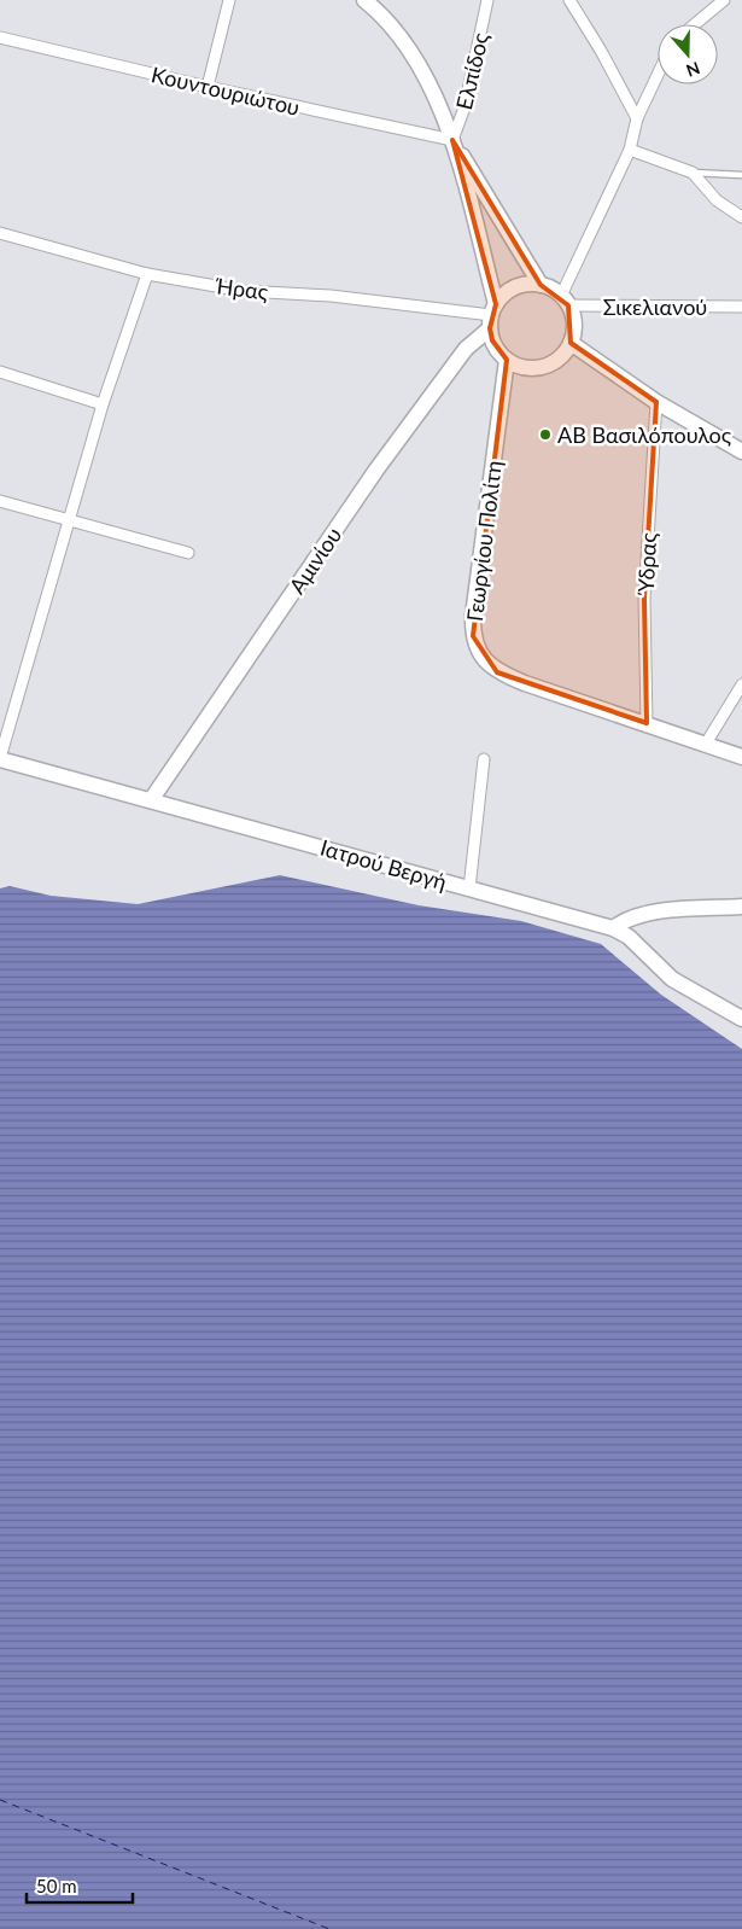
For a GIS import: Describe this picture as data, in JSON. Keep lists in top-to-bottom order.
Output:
{
  "streets": {
    "main road": ["Γεωργίου Πολίτη", "Αμινίου", "Ιατρού Βεργή"],
    "street": [
      "Ελπίδος",
      "Κουντουριώτου",
      "Ήρας",
      "Σικελιανού",
      "Ύδρας"
    ]
  },
  "crossings": [
    ["Ελπίδος", "Κουντουριώτου"],
    ["Ήρας", "Σικελιανού"],
    ["Ήρας", "Γεωργίου Πολίτη"],
    ["Ήρας", "Αμινίου"],
    ["Σικελιανού", "Γεωργίου Πολίτη"],
    ["Σικελιανού", "Αμινίου"],
    ["Γεωργίου Πολίτη", "Αμινίου"],
    ["Γεωργίου Πολίτη", "Ύδρας"],
    ["Αμινίου", "Ιατρού Βεργή"]
  ],
  "places": ["ΑΒ Βασιλόπουλος"],
  "scale_bar": "50 m",
  "north": "bottom"
}
